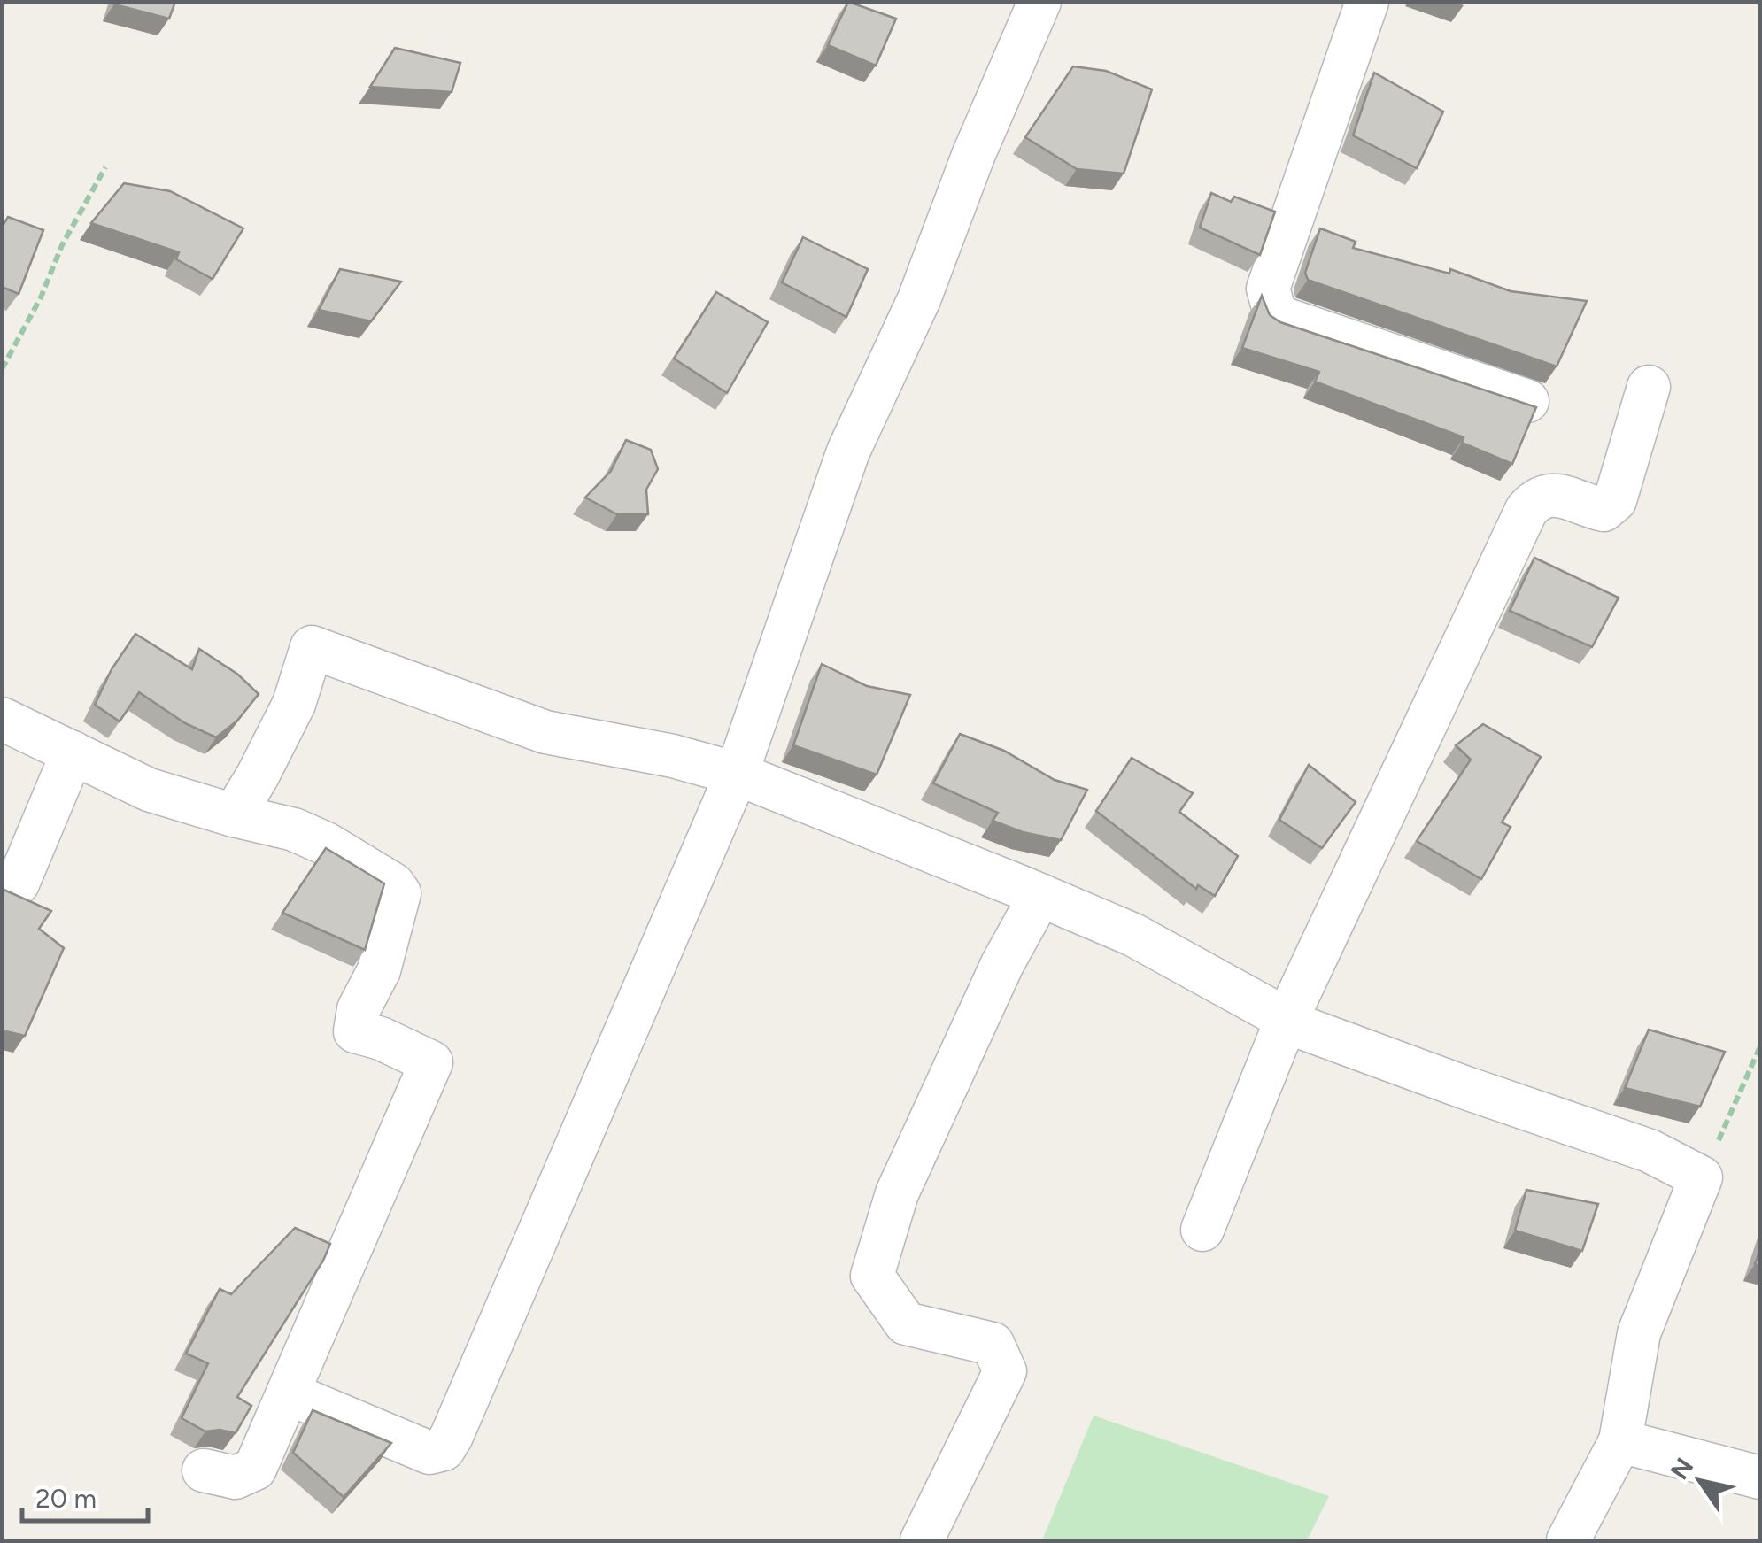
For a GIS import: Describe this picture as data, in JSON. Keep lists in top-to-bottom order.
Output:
{
  "scale_bar": "20 m",
  "north": "top left"
}
